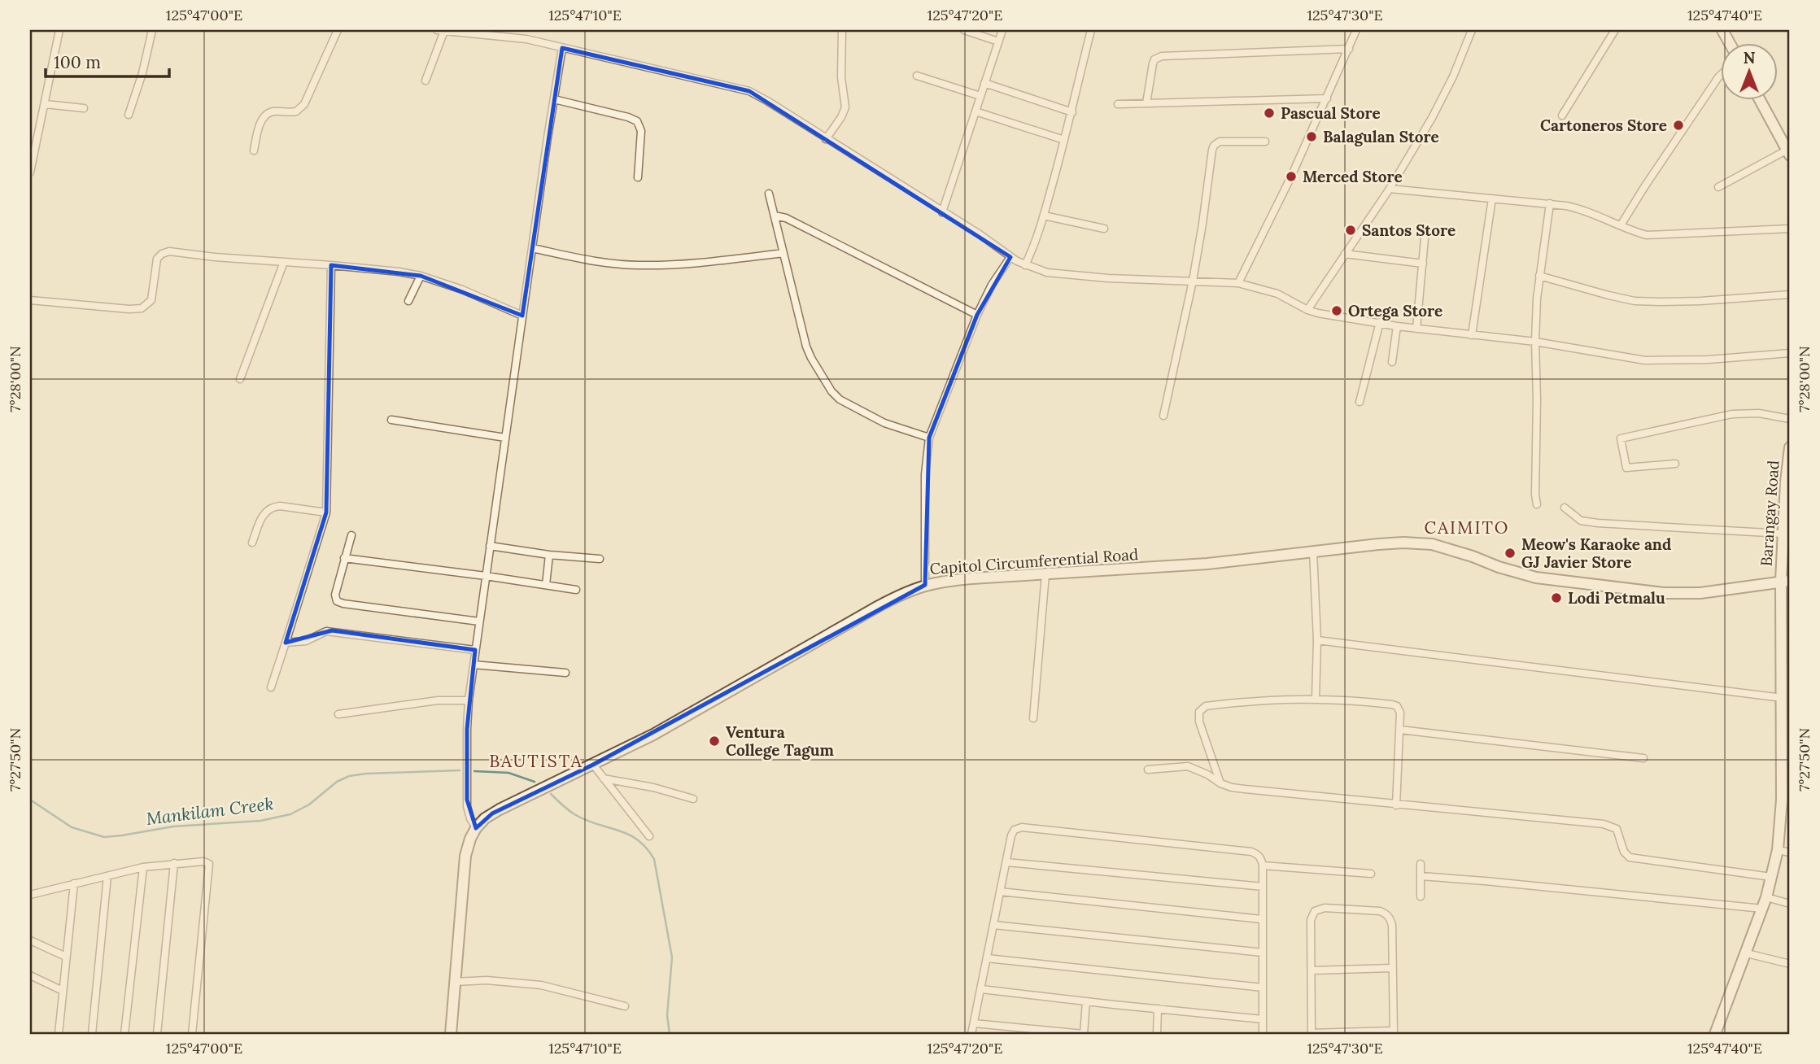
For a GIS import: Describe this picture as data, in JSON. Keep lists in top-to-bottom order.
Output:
{
  "streets": {
    "main road": ["Barangay Road", "Capitol Circumferential Road"]
  },
  "crossings": [
    ["Barangay Road", "Capitol Circumferential Road"]
  ],
  "districts": ["CAIMITO", "BAUTISTA"],
  "water": ["Mankilam Creek"],
  "places": [
    "Pascual Store",
    "Cartoneros Store",
    "Balagulan Store",
    "Merced Store",
    "Santos Store",
    "Ortega Store",
    "Meow's Karaoke and GJ Javier Store",
    "Lodi Petmalu",
    "Ventura College Tagum"
  ],
  "scale_bar": "100 m",
  "north": "top",
  "coordinates": [
    "125°47'00\"E",
    "125°47'10\"E",
    "125°47'20\"E",
    "125°47'30\"E",
    "125°47'40\"E",
    "7°28'00\"N",
    "7°27'50\"N"
  ]
}
